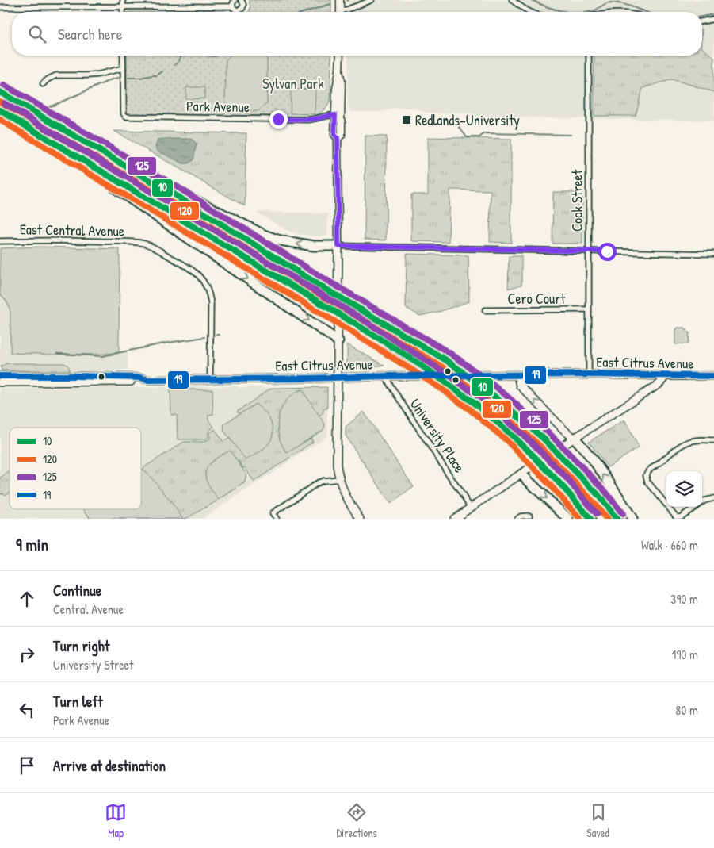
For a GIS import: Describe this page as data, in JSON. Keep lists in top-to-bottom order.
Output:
{
  "streets": {
    "main road": ["East Citrus Avenue"],
    "street": [
      "Park Avenue",
      "Cook Street",
      "East Central Avenue",
      "Cero Court",
      "University Place"
    ]
  },
  "crossings": [
    ["Cook Street", "Cero Court"],
    ["Cook Street", "East Citrus Avenue"],
    ["East Central Avenue", "East Citrus Avenue"],
    ["East Citrus Avenue", "University Place"]
  ],
  "parks": ["Sylvan Park"],
  "places": {
    "transit": ["Redlands–University"]
  },
  "lines": [
    "transit line 125",
    "transit line 10",
    "transit line 120",
    "transit line 19"
  ],
  "legend": [
    "10",
    "120",
    "125",
    "19"
  ],
  "page": {
    "search": "Search here",
    "heading": ["9 min", "Walk · 660 m"],
    "list": [
      ["Continue", "Central Avenue", "390 m"],
      ["Turn right", "University Street", "190 m"],
      ["Turn left", "Park Avenue", "80 m"],
      "Arrive at destination"
    ],
    "nav": ["Map", "Directions", "Saved"]
  }
}
